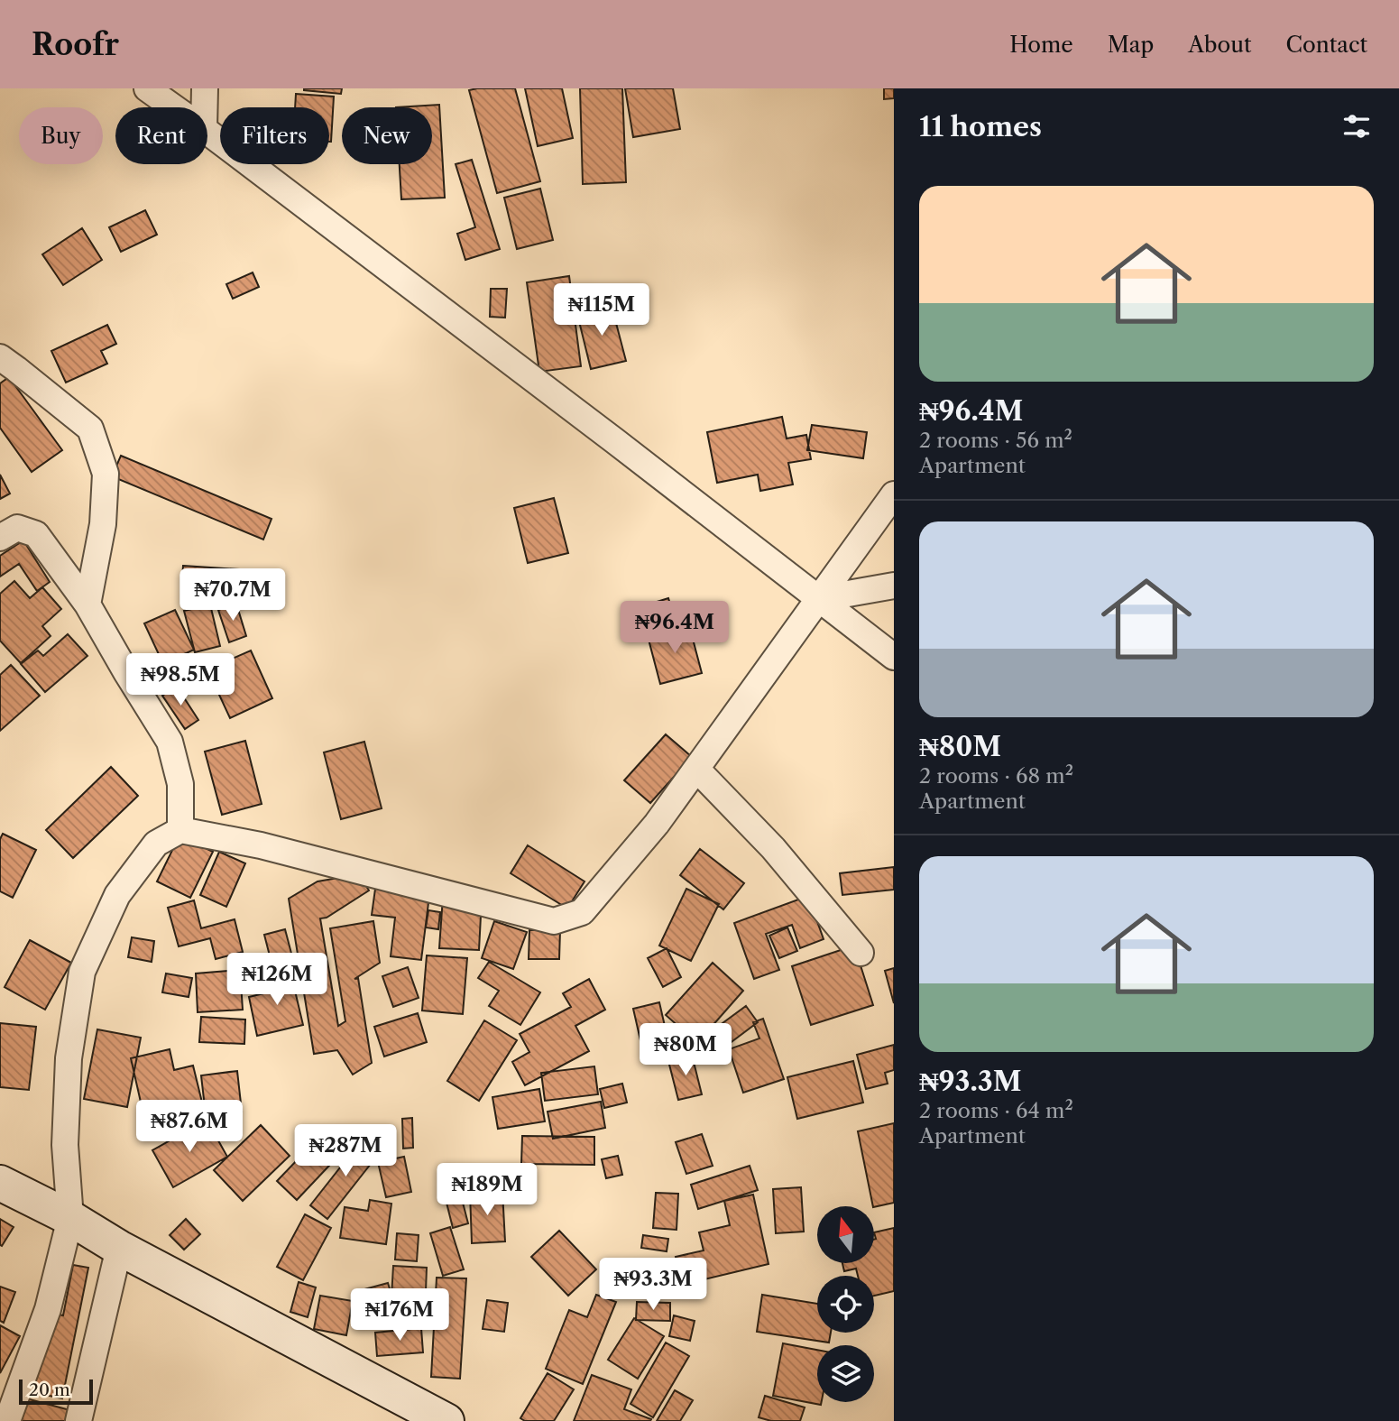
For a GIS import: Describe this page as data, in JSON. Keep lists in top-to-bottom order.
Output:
{
  "scale_bar": "20 m",
  "north": "top",
  "page": {
    "header": "Roofr",
    "nav": [
      "Home",
      "Map",
      "About",
      "Contact"
    ],
    "heading": "11 homes",
    "chip": [
      "Buy",
      "Rent",
      "Filters",
      "New"
    ],
    "list": [
      {
        "name": "₦96.4M",
        "note": "2 rooms · 56 m² · Apartment"
      },
      {
        "name": "₦80M",
        "note": "2 rooms · 68 m² · Apartment"
      },
      {
        "name": "₦93.3M",
        "note": "2 rooms · 64 m² · Apartment"
      }
    ],
    "price": [
      "₦115M",
      "₦70.7M",
      "₦96.4M",
      "₦98.5M",
      "₦126M",
      "₦80M",
      "₦87.6M",
      "₦287M",
      "₦189M",
      "₦93.3M",
      "₦176M"
    ],
    "scale": "20 m"
  }
}
